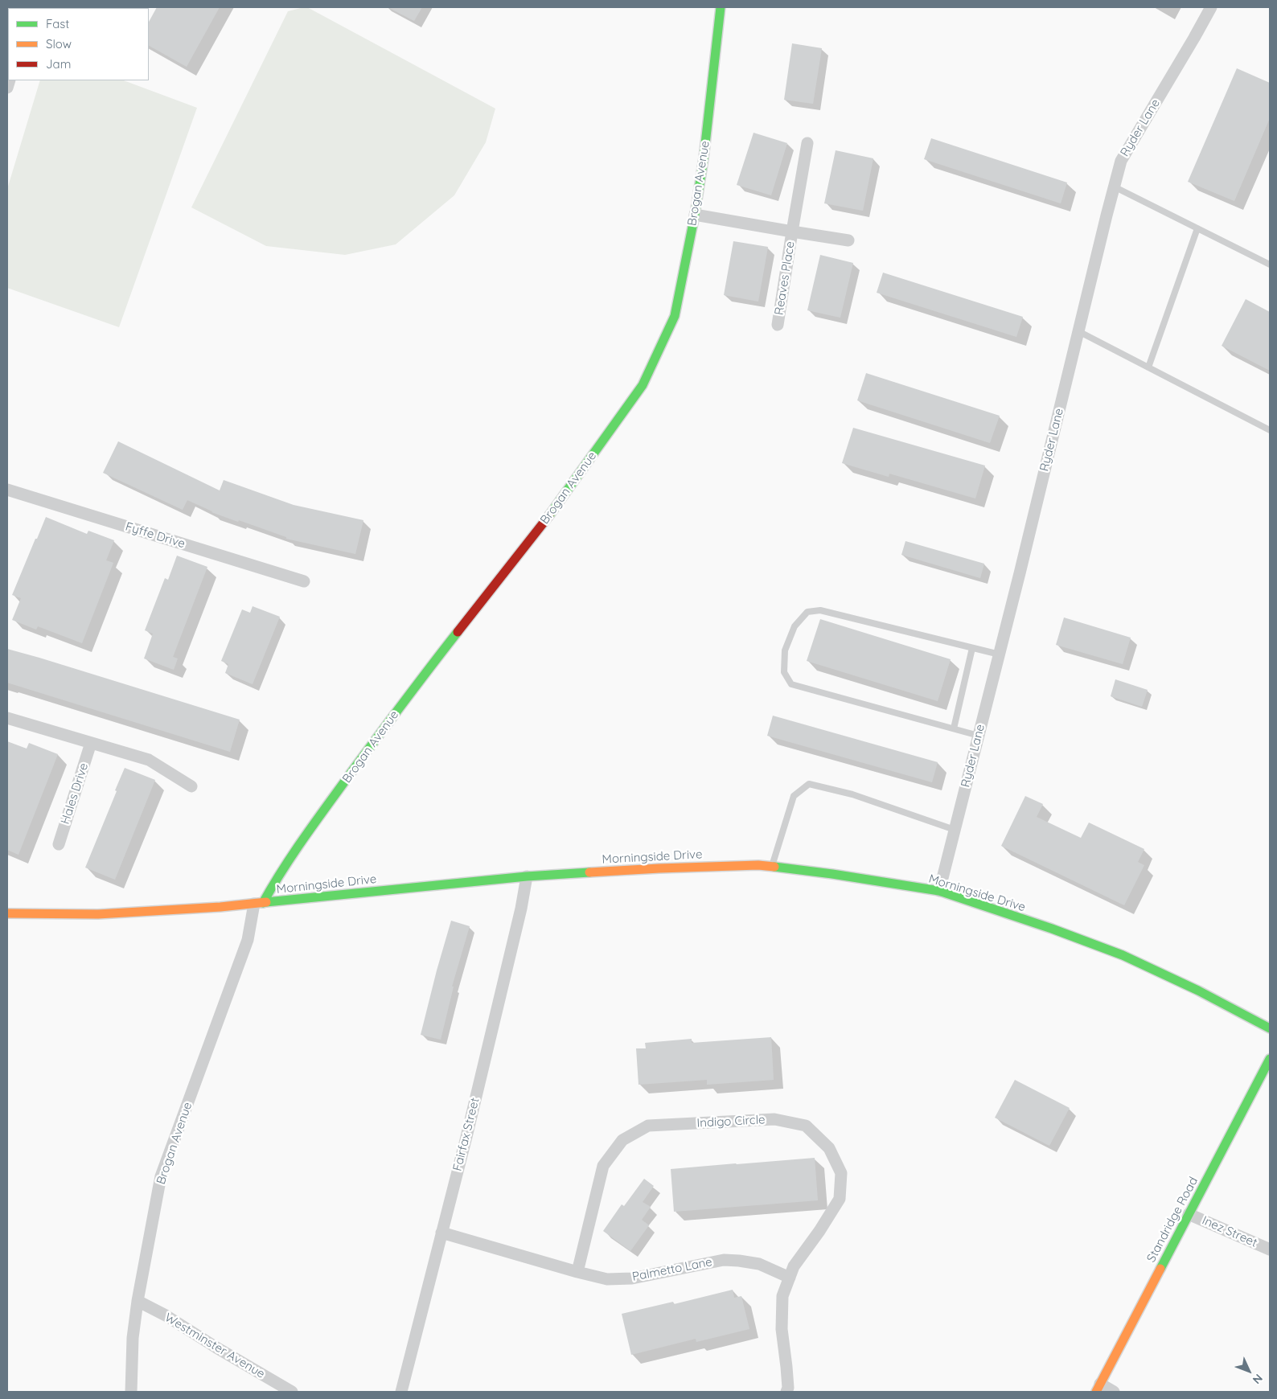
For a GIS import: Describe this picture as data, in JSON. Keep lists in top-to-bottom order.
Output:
{
  "streets": {
    "street": [
      "Ryder Lane",
      "Brogan Avenue",
      "Reaves Place",
      "Fyffe Drive",
      "Hales Drive",
      "Morningside Drive",
      "Indigo Circle",
      "Fairfax Street",
      "Standridge Road",
      "Inez Street",
      "Palmetto Lane",
      "Westminster Avenue"
    ]
  },
  "crossings": [
    ["Ryder Lane", "Morningside Drive"],
    ["Brogan Avenue", "Reaves Place"],
    ["Brogan Avenue", "Morningside Drive"],
    ["Brogan Avenue", "Westminster Avenue"],
    ["Morningside Drive", "Fairfax Street"],
    ["Indigo Circle", "Palmetto Lane"],
    ["Fairfax Street", "Palmetto Lane"],
    ["Standridge Road", "Inez Street"]
  ],
  "legend": ["Fast", "Slow", "Jam"],
  "north": "bottom right"
}
